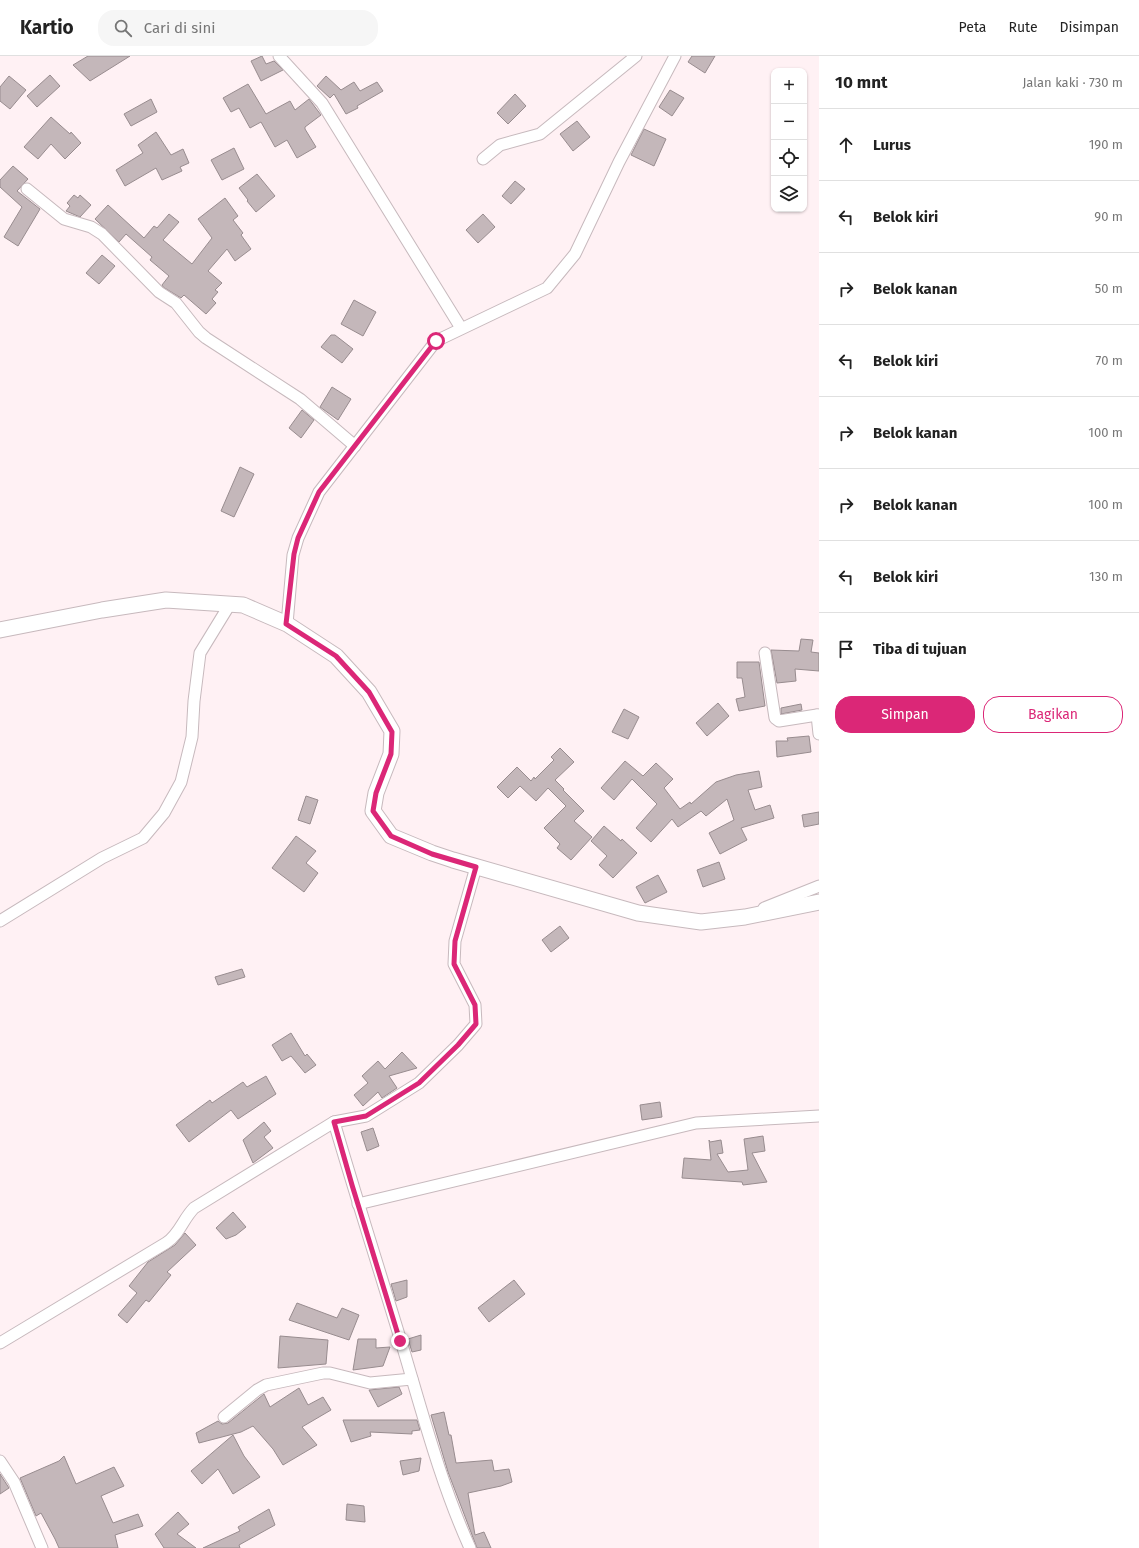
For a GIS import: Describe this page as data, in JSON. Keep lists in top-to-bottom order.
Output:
{
  "page": {
    "header": "Kartio",
    "search": "Cari di sini",
    "nav": ["Peta", "Rute", "Disimpan"],
    "heading": ["10 mnt", "Jalan kaki · 730 m"],
    "map_buttons": ["+", "−"],
    "list": [
      ["Lurus", "190 m"],
      ["Belok kiri", "90 m"],
      ["Belok kanan", "50 m"],
      ["Belok kiri", "70 m"],
      ["Belok kanan", "100 m"],
      ["Belok kanan", "100 m"],
      ["Belok kiri", "130 m"],
      "Tiba di tujuan"
    ],
    "buttons": ["Simpan", "Bagikan"]
  }
}
